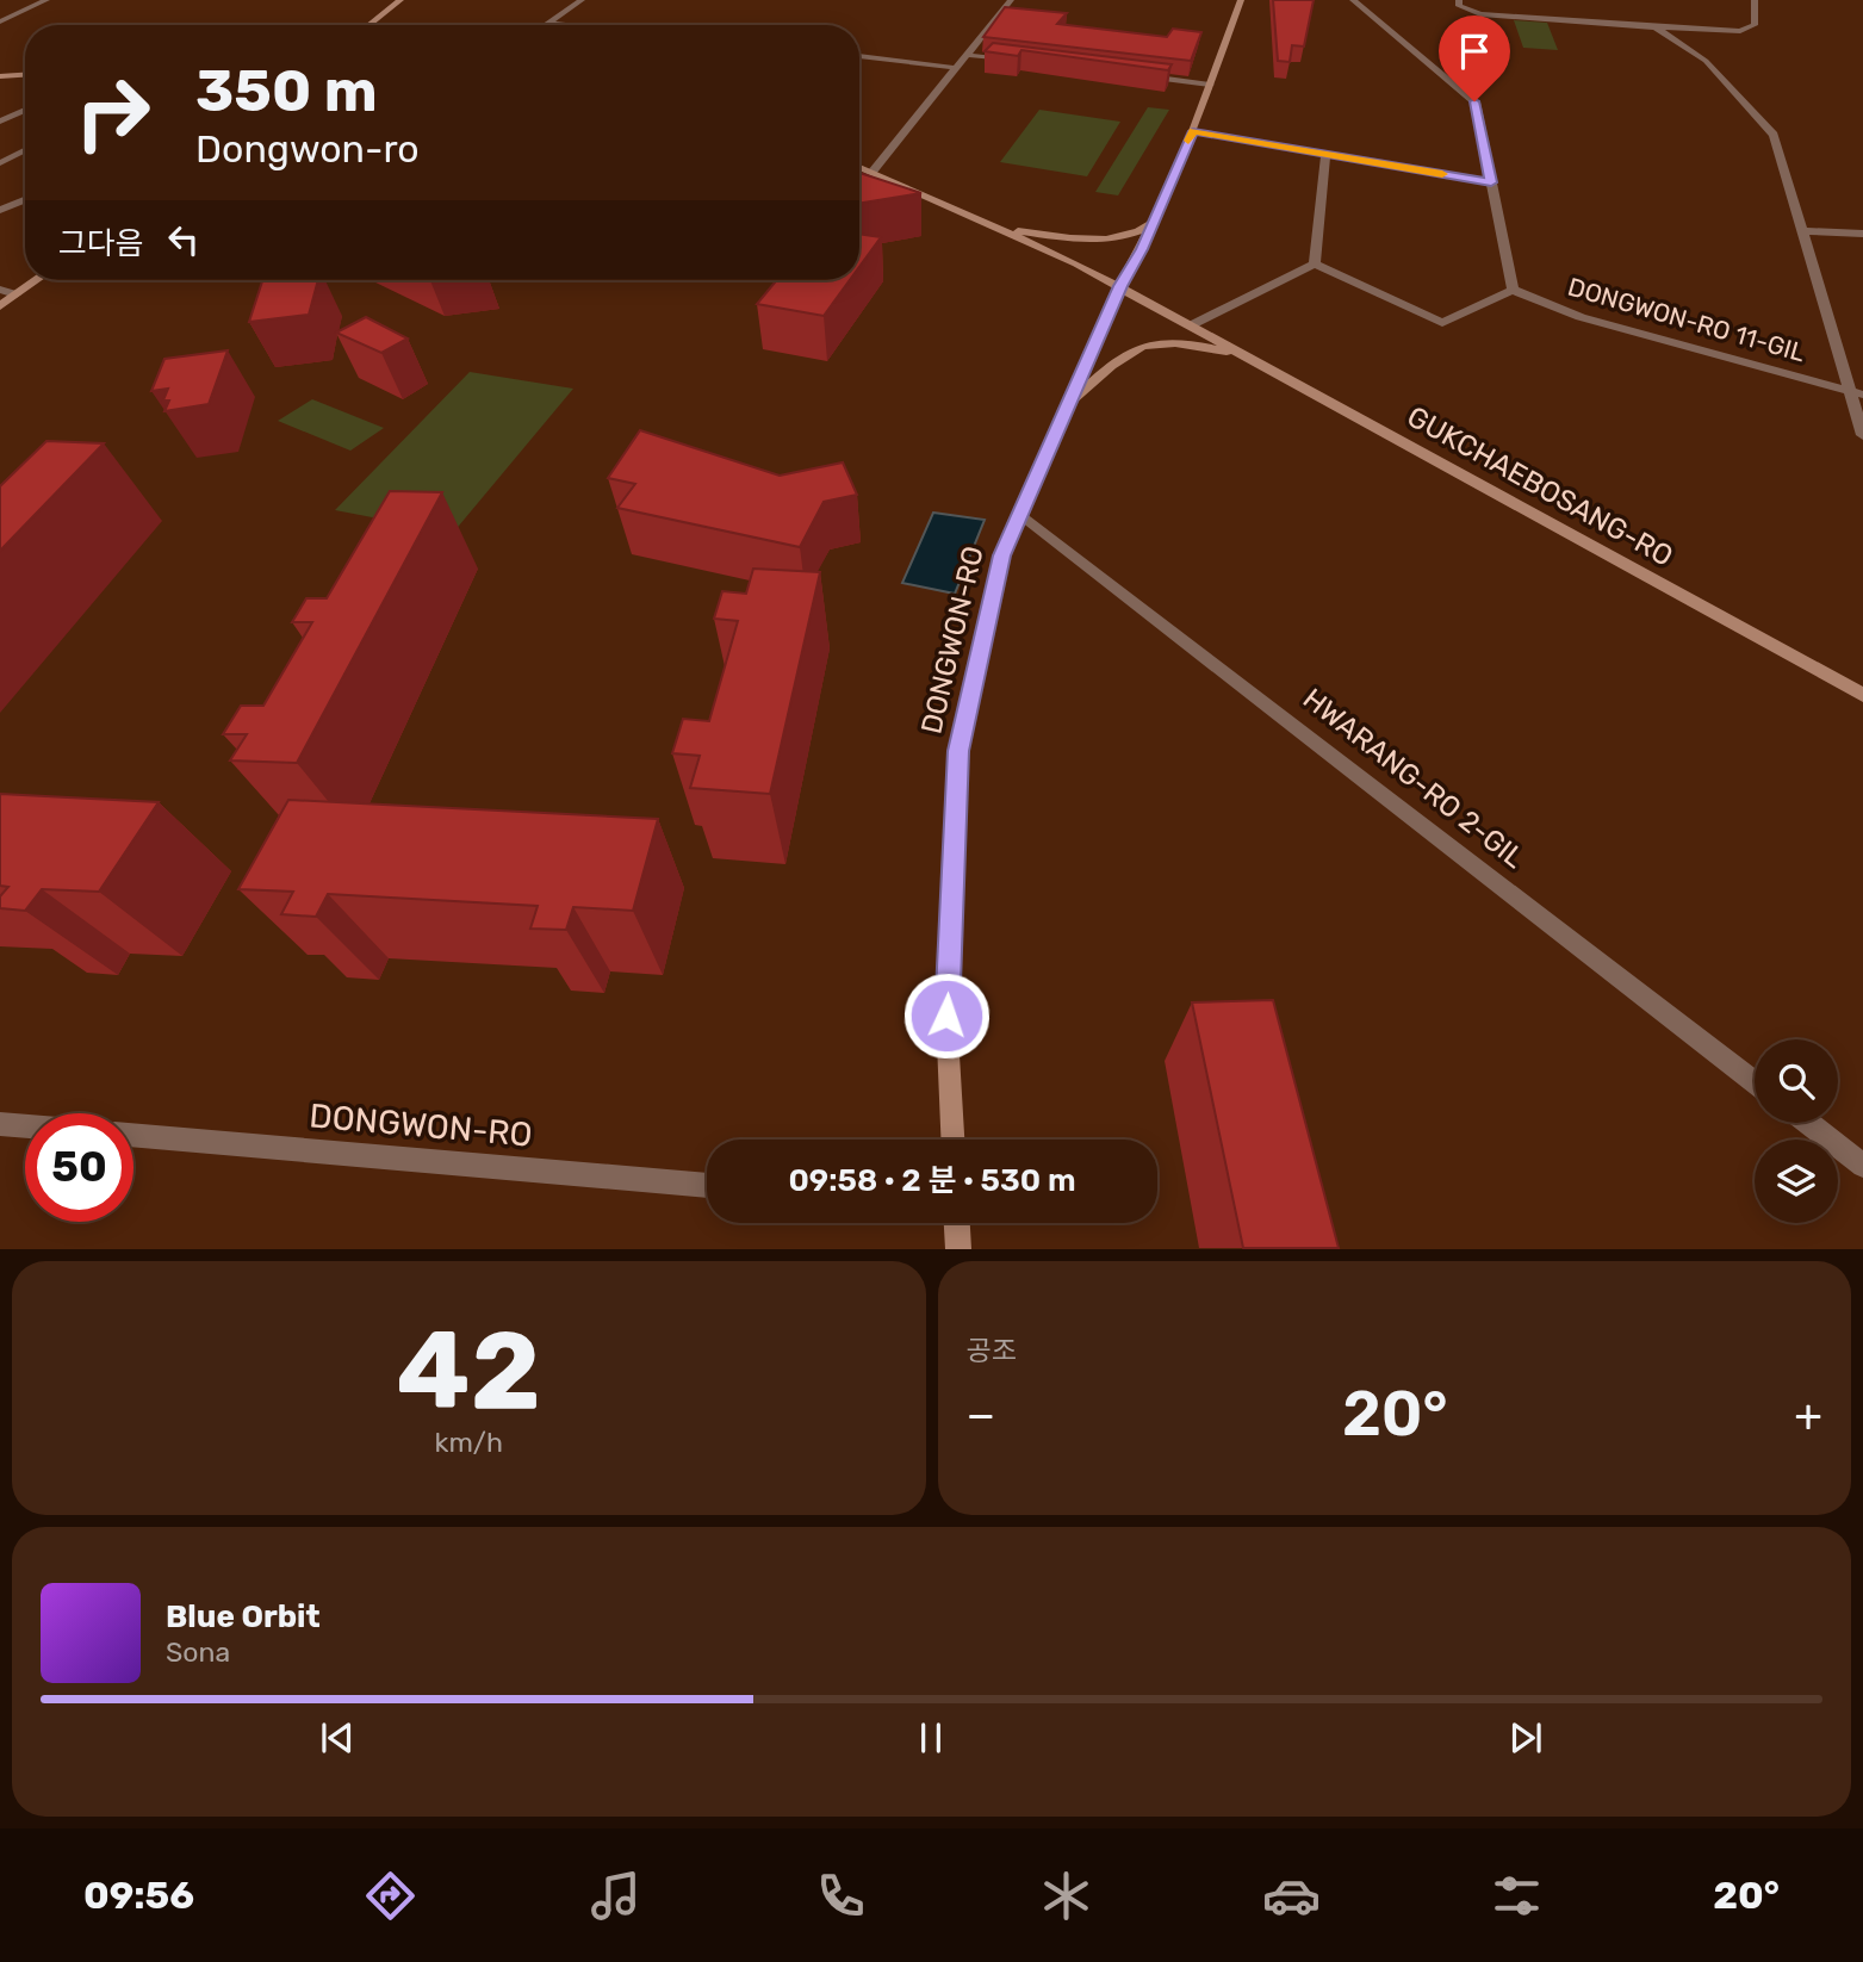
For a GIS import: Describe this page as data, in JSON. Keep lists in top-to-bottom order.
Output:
{
  "streets": {
    "main road": ["GUKCHAEBOSANG-RO", "DONGWON-RO"],
    "street": ["DONGWON-RO 11-GIL", "HWARANG-RO 2-GIL"]
  },
  "crossings": [
    ["GUKCHAEBOSANG-RO", "DONGWON-RO"],
    ["DONGWON-RO", "HWARANG-RO 2-GIL"]
  ],
  "page": {
    "turn": ["350 m", "Dongwon-ro"],
    "then": "그다음",
    "limit": "50",
    "trip": "09:58 · 2 분 · 530 m",
    "tile": [
      ["42", "km/h"],
      "공조"
    ],
    "heat": ["−", "20°", "+"],
    "song": ["Blue Orbit", "Sona"],
    "tabs": ["09:56", "20°"]
  }
}
